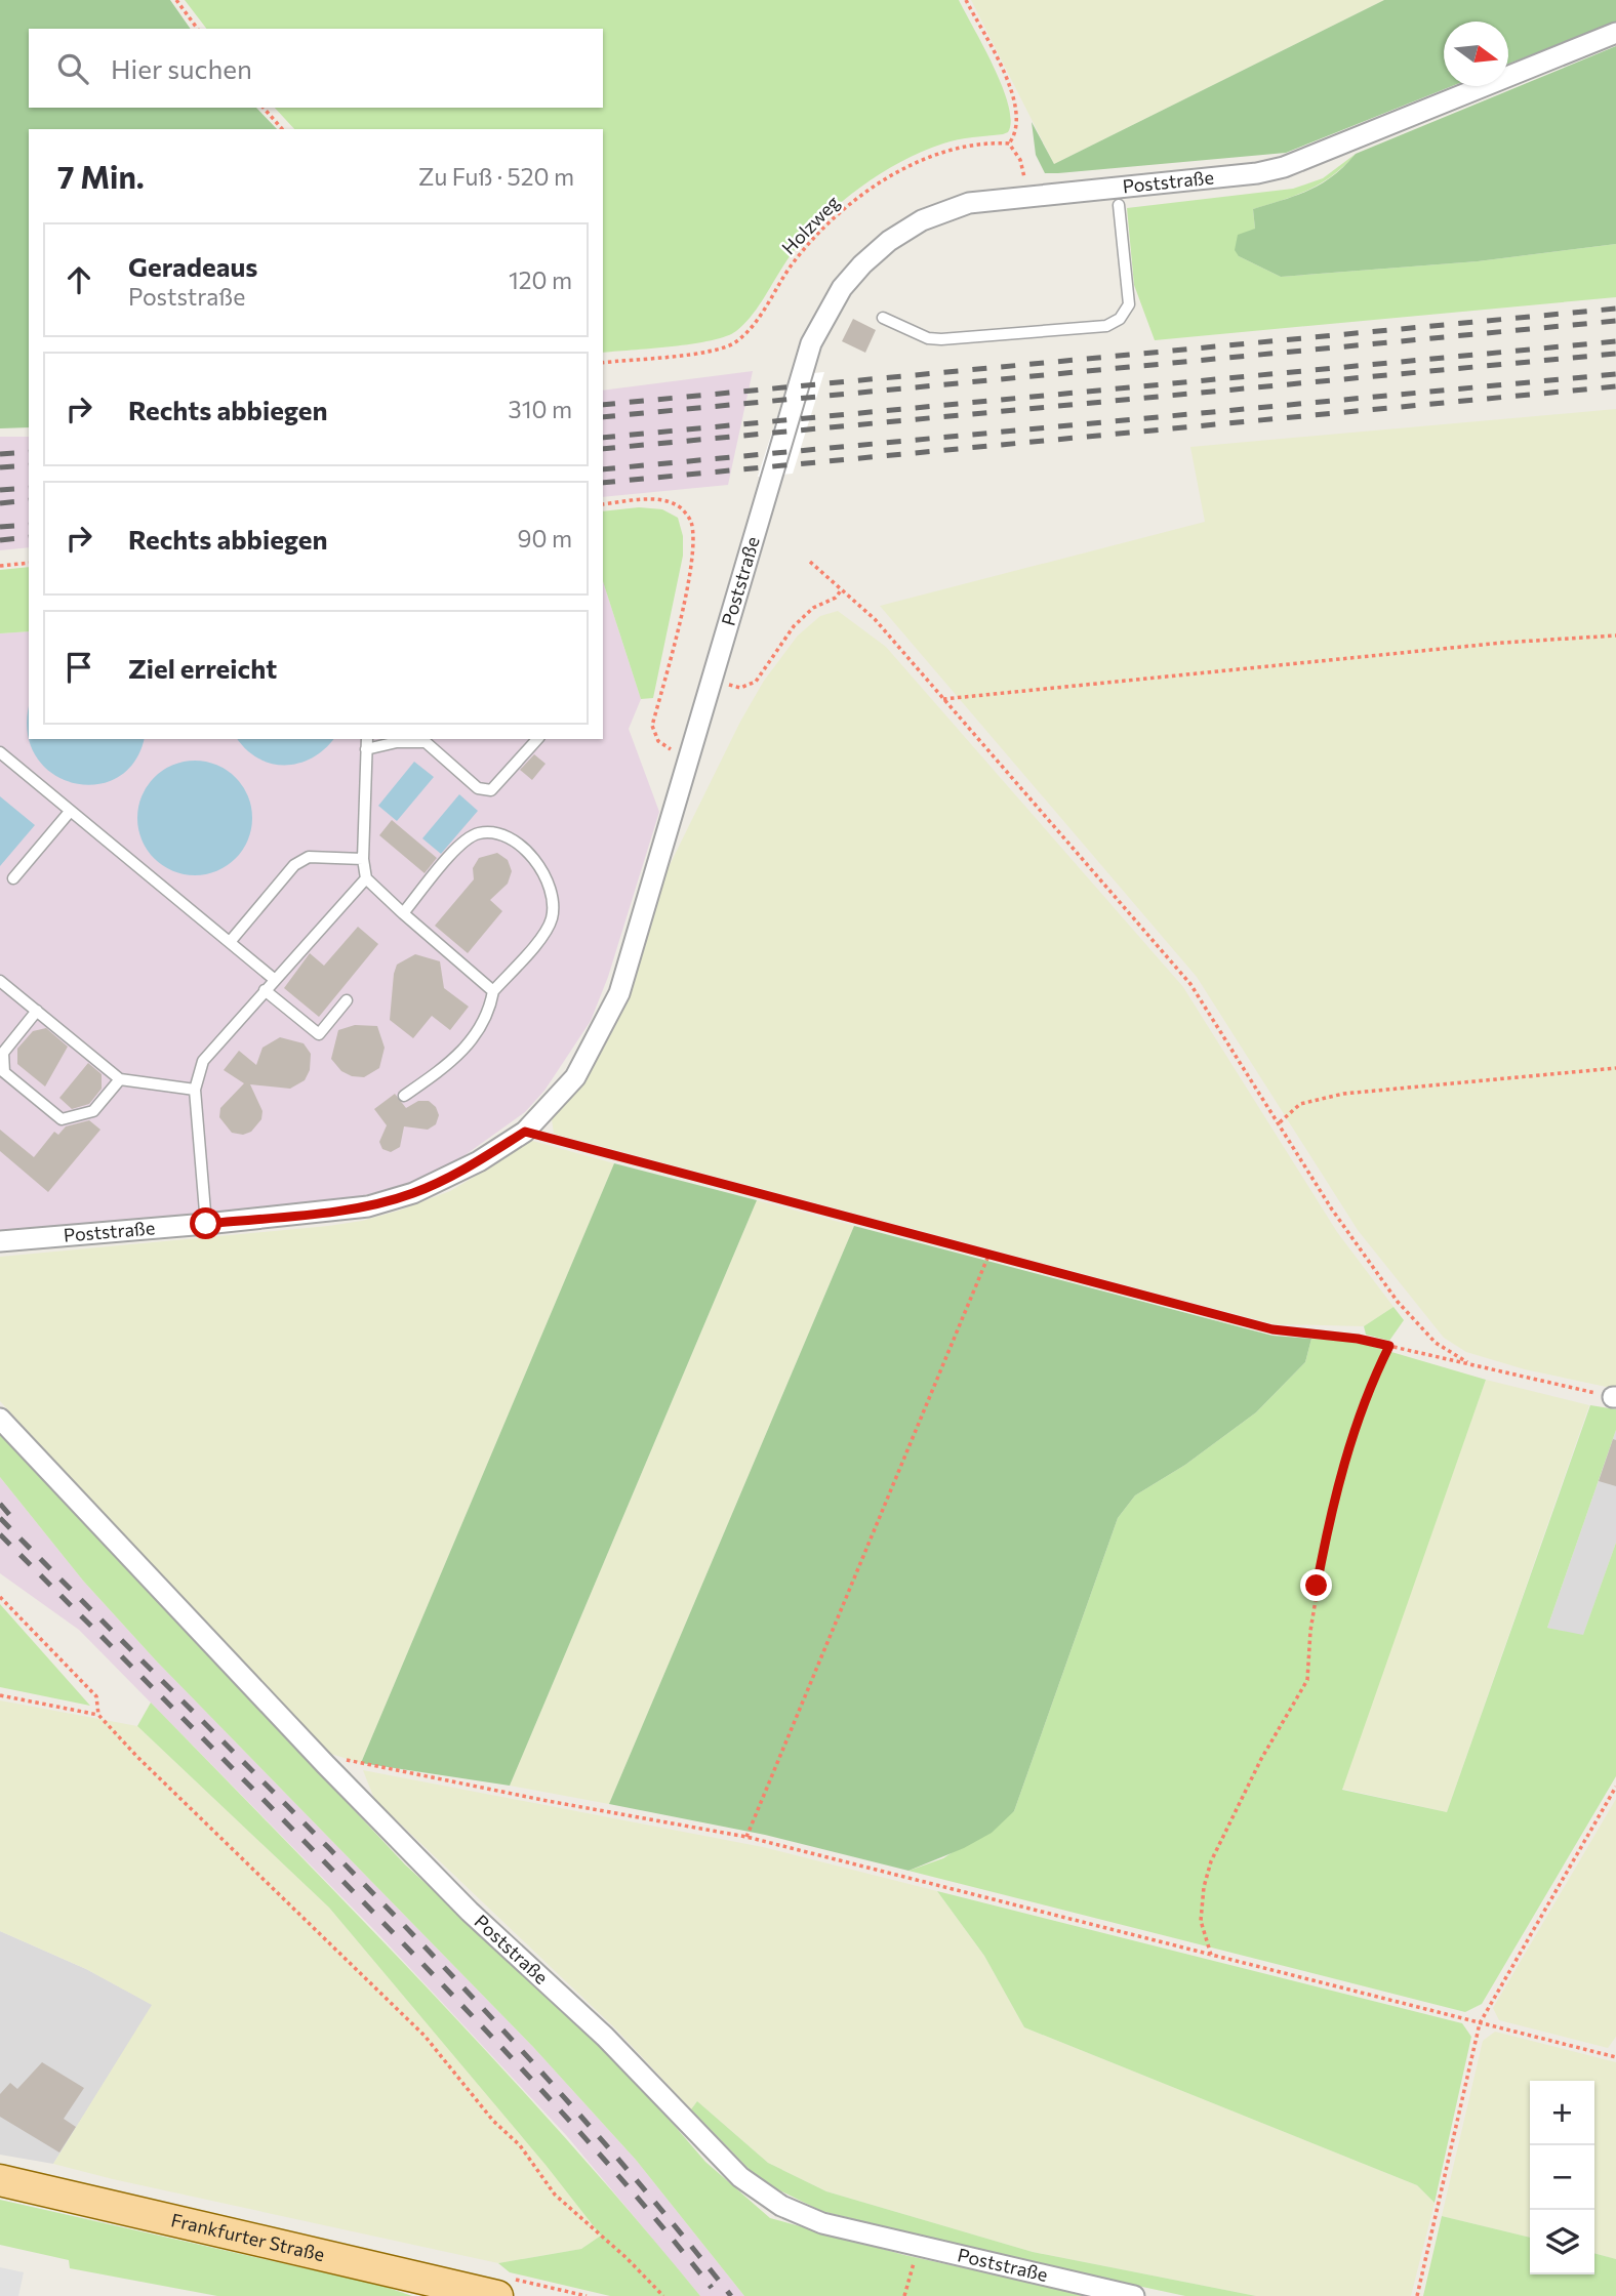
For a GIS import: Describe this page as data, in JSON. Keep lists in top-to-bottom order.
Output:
{
  "streets": {
    "main road": ["Frankfurter Straße"],
    "street": ["Poststraße"],
    "path": ["Holzweg"]
  },
  "north": "right",
  "page": {
    "search": "Hier suchen",
    "heading": ["7 Min.", "Zu Fuß · 520 m"],
    "list": [
      ["Geradeaus", "Poststraße", "120 m"],
      ["Rechts abbiegen", "310 m"],
      ["Rechts abbiegen", "90 m"],
      "Ziel erreicht"
    ],
    "map_buttons": ["+", "−"]
  }
}
